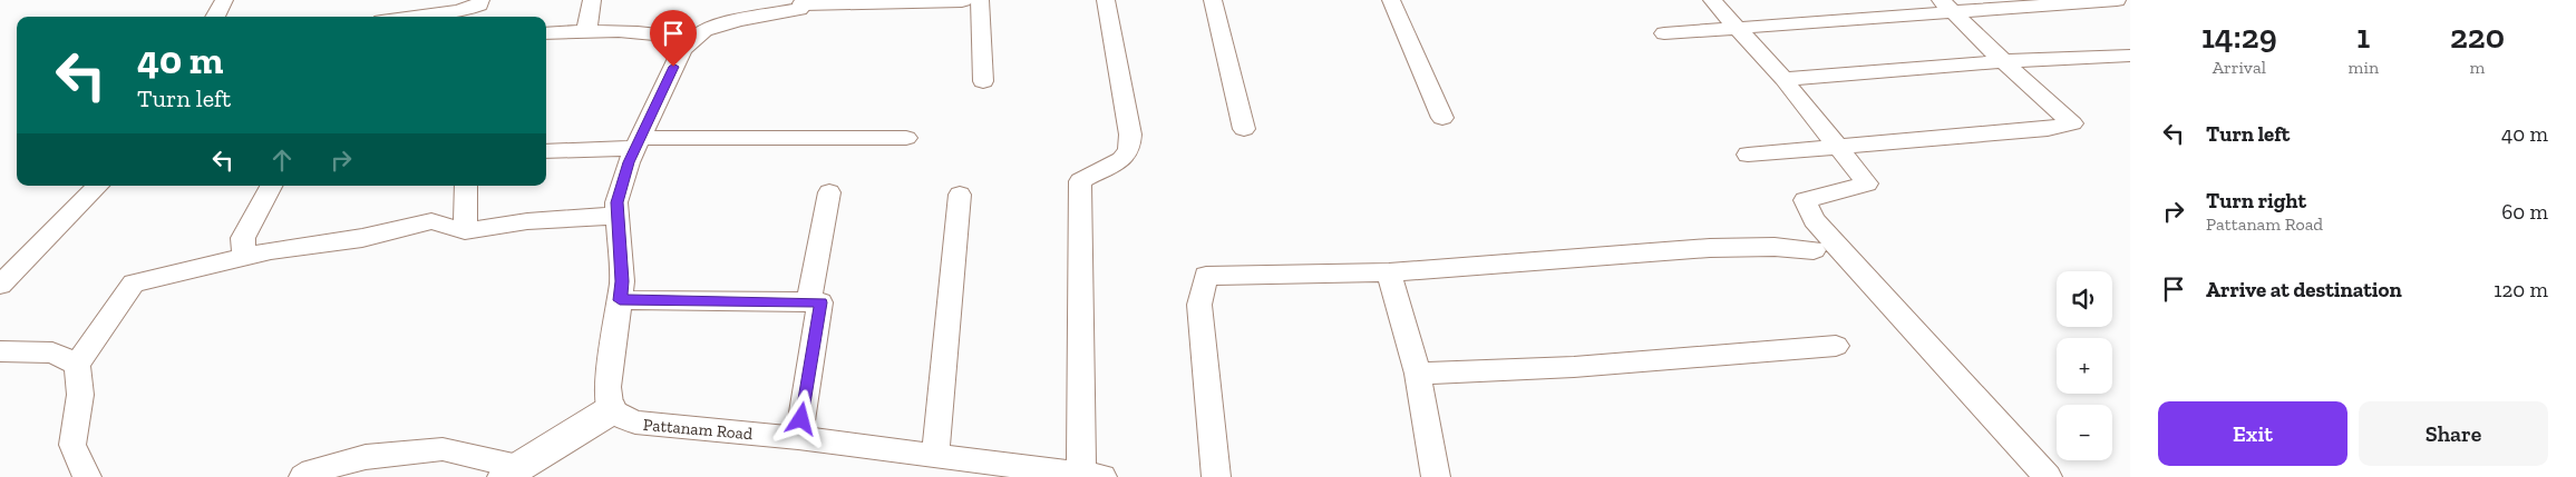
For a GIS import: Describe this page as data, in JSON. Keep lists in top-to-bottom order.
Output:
{
  "streets": {
    "street": ["Pattanam Road"]
  },
  "page": {
    "eta": [
      "14:29",
      "Arrival",
      "1",
      "min",
      "220",
      "m"
    ],
    "turn": ["40 m", "Turn left"],
    "list": [
      {
        "name": "Turn left",
        "value": "40 m"
      },
      {
        "name": "Turn right",
        "note": "Pattanam Road",
        "value": "60 m"
      },
      {
        "name": "Arrive at destination",
        "value": "120 m"
      }
    ],
    "map_buttons": ["+", "−"],
    "buttons": ["Exit", "Share"]
  }
}
